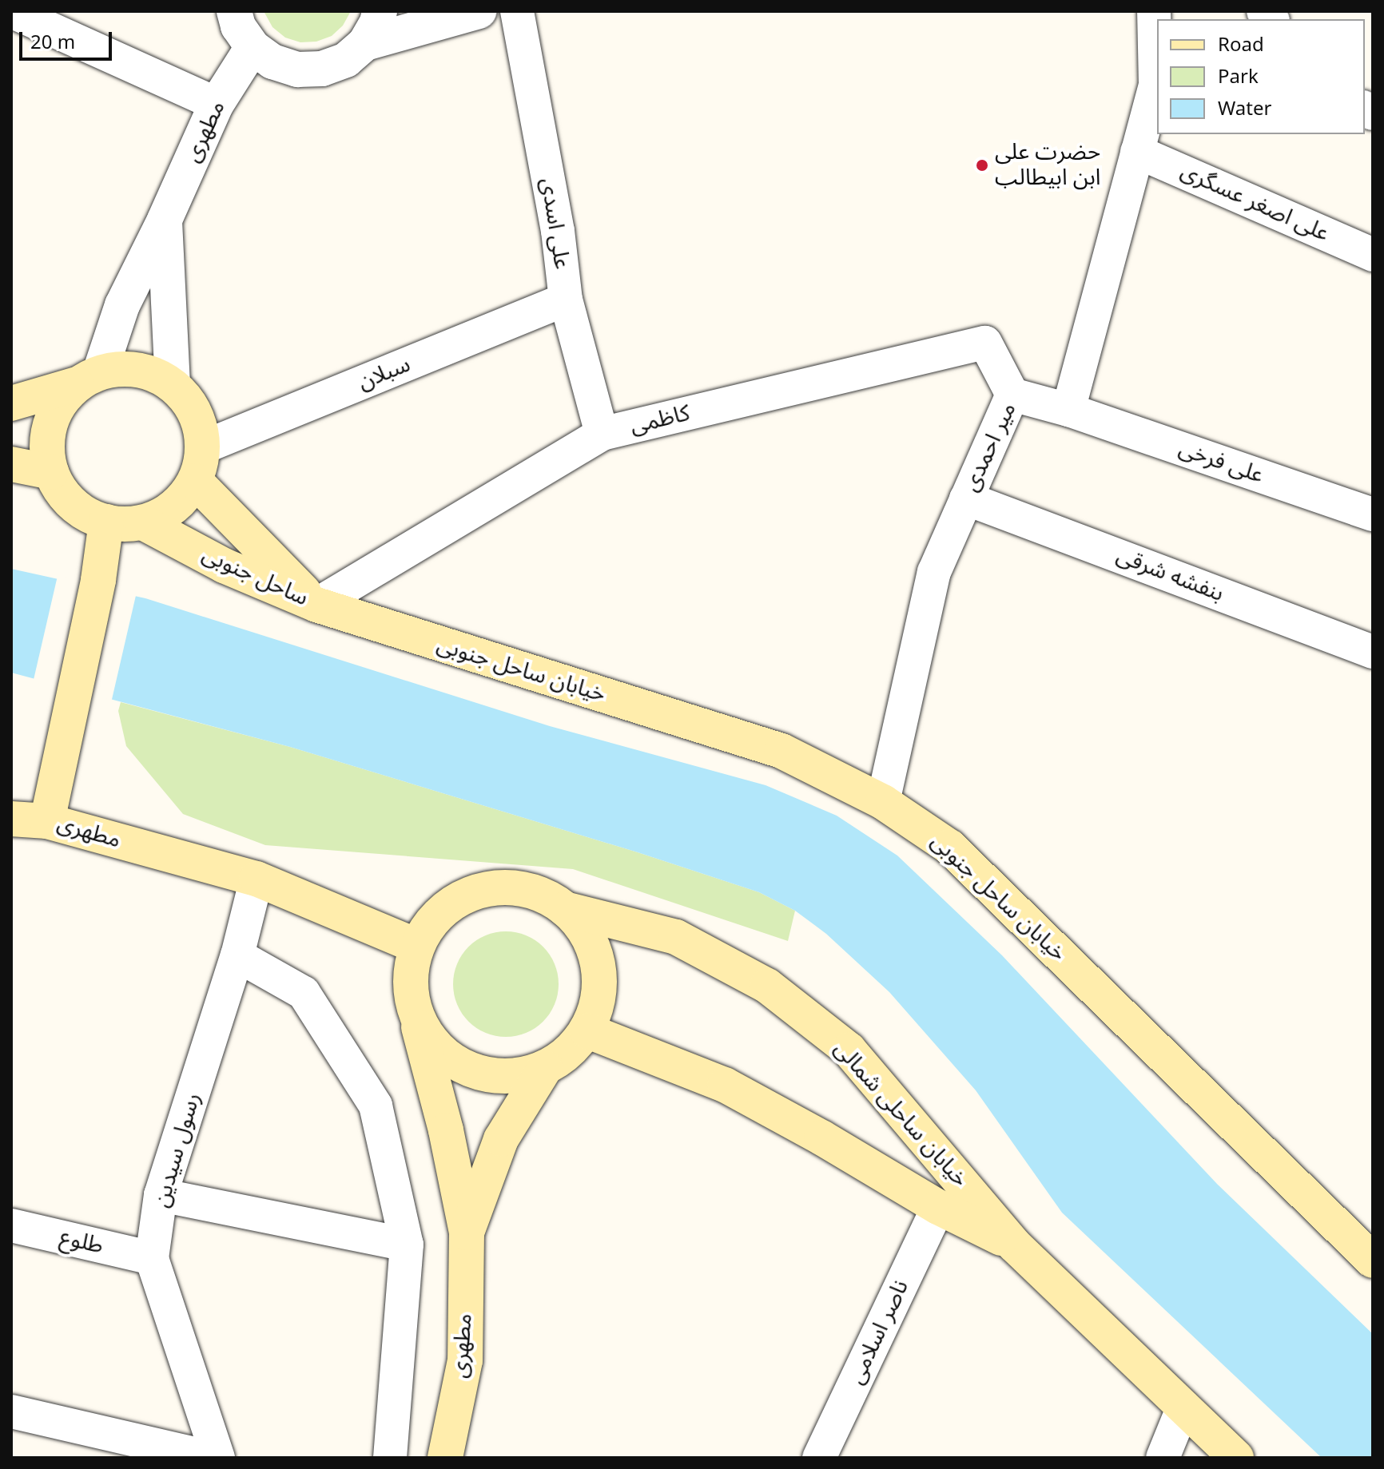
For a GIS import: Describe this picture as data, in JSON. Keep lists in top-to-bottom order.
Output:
{
  "streets": {
    "main road": [
      "مطهری",
      "ساحل جنوبی",
      "خیابان ساحل جنوبی",
      "خیابان ساحلی شمالی"
    ],
    "street": [
      "علی اصغر عسگری",
      "علی اسدی",
      "سبلان",
      "کاظمی",
      "میر احمدی",
      "علی فرخی",
      "بنفشه شرقی",
      "رسول سیدین",
      "طلوع",
      "ناصر اسلامی"
    ]
  },
  "crossings": [
    ["مطهری", "سبلان"],
    ["مطهری", "ساحل جنوبی"],
    ["مطهری", "خیابان ساحلی شمالی"],
    ["مطهری", "رسول سیدین"],
    ["علی اسدی", "سبلان"],
    ["علی اسدی", "کاظمی"],
    ["سبلان", "ساحل جنوبی"],
    ["کاظمی", "میر احمدی"],
    ["کاظمی", "ساحل جنوبی"],
    ["کاظمی", "خیابان ساحل جنوبی"],
    ["میر احمدی", "علی فرخی"],
    ["میر احمدی", "بنفشه شرقی"],
    ["میر احمدی", "خیابان ساحل جنوبی"],
    ["ساحل جنوبی", "خیابان ساحل جنوبی"],
    ["خیابان ساحلی شمالی", "ناصر اسلامی"],
    ["رسول سیدین", "طلوع"]
  ],
  "places": ["حضرت علی ابن ابیطالب"],
  "legend": ["Road", "Park", "Water"],
  "scale_bar": "20 m"
}
